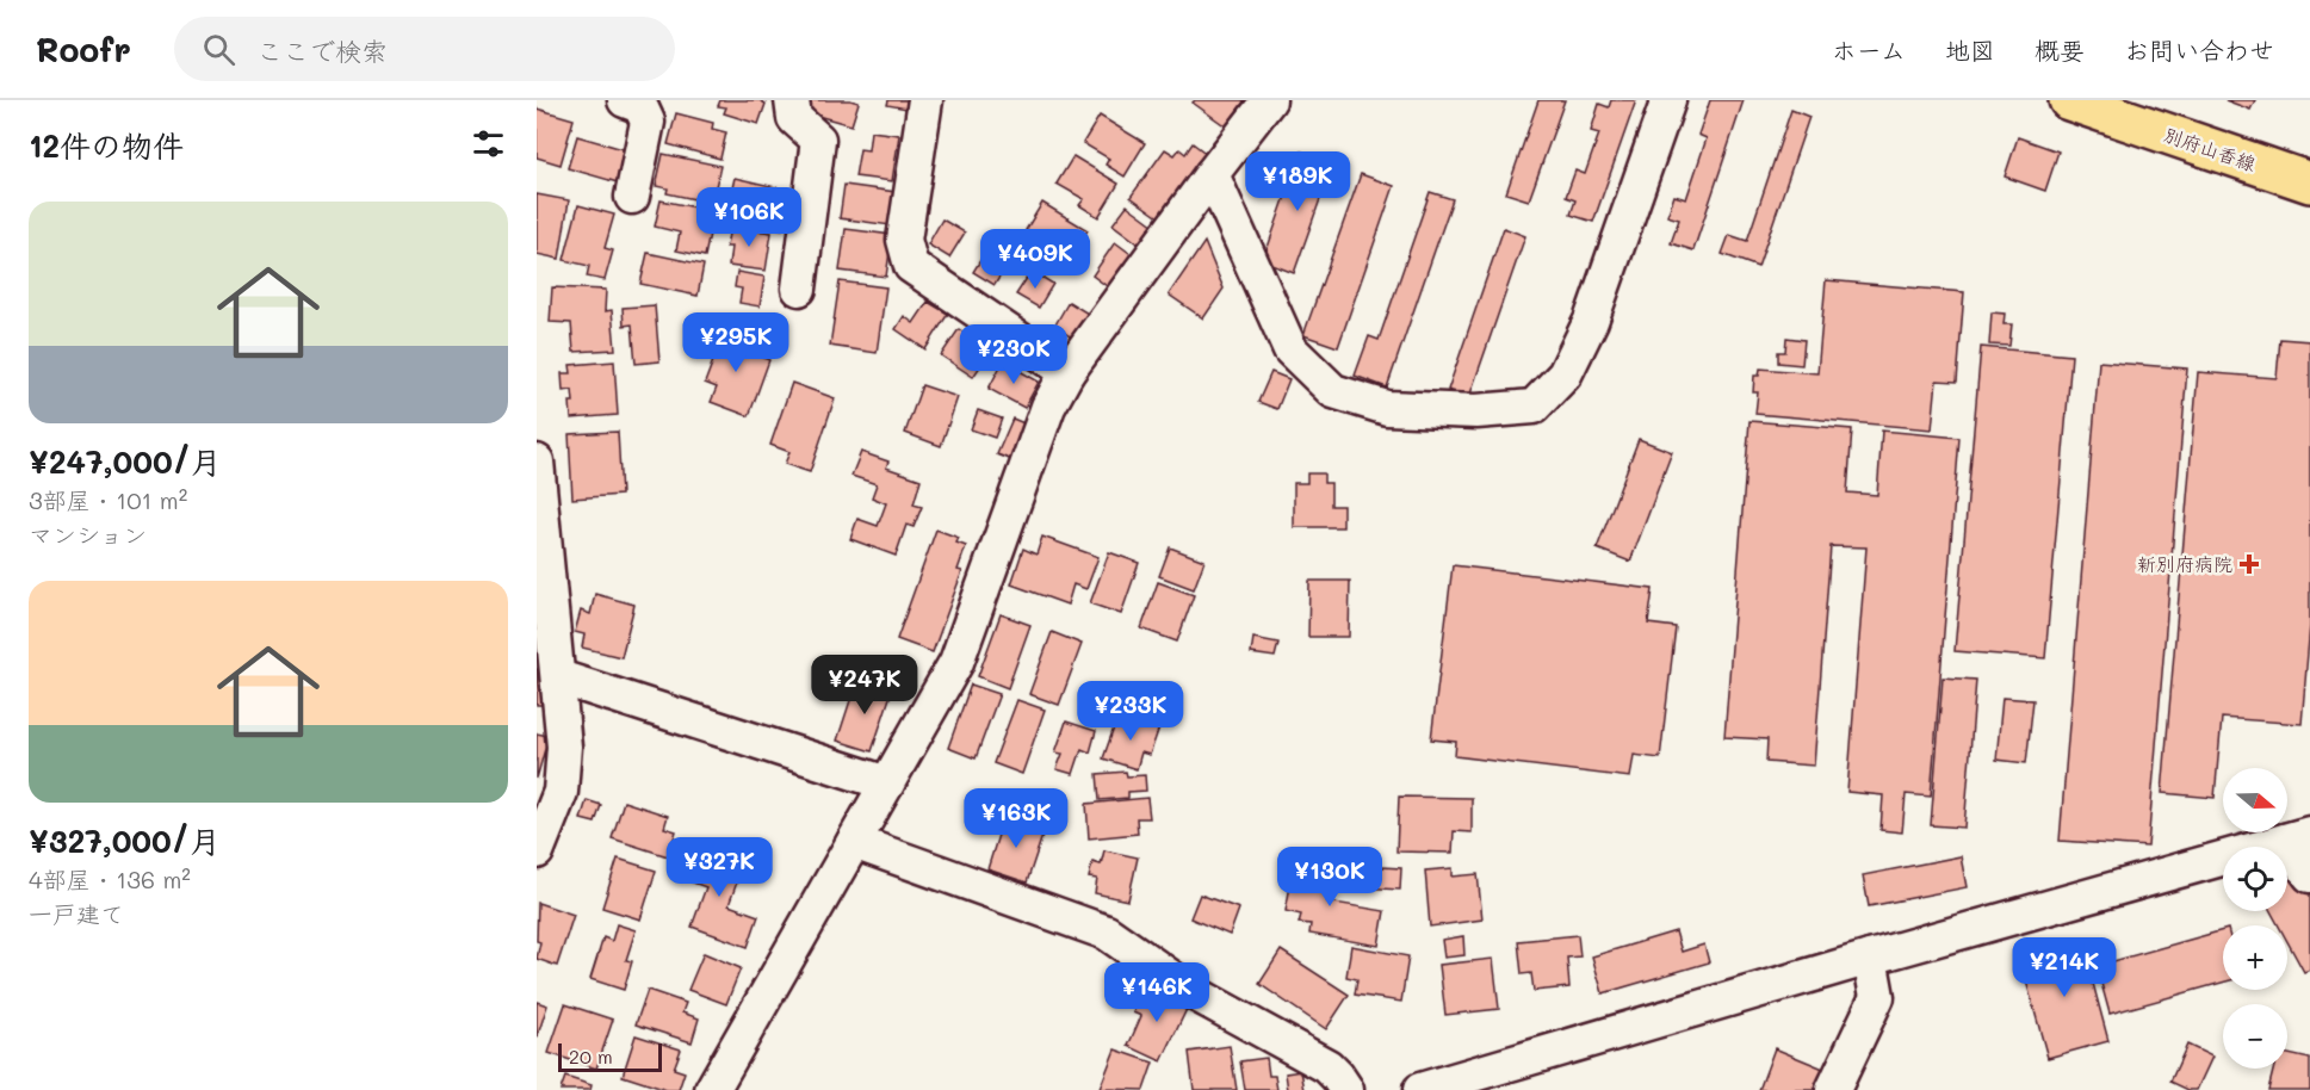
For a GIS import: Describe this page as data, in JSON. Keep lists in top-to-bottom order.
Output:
{
  "streets": {
    "main road": ["別府山香線"]
  },
  "places": {
    "health": ["新別府病院"]
  },
  "scale_bar": "20 m",
  "north": "right",
  "page": {
    "header": "Roofr",
    "search": "ここで検索",
    "nav": [
      "ホーム",
      "地図",
      "概要",
      "お問い合わせ"
    ],
    "heading": "12件の物件",
    "price": [
      "¥189K",
      "¥106K",
      "¥409K",
      "¥295K",
      "¥230K",
      "¥247K",
      "¥233K",
      "¥163K",
      "¥327K",
      "¥130K",
      "¥214K",
      "¥146K"
    ],
    "list": [
      {
        "name": "¥247,000/月",
        "note": "3部屋 · 101 m² · マンション"
      },
      {
        "name": "¥327,000/月",
        "note": "4部屋 · 136 m² · 一戸建て"
      }
    ],
    "map_buttons": ["+", "−"],
    "scale": "20 m"
  }
}
